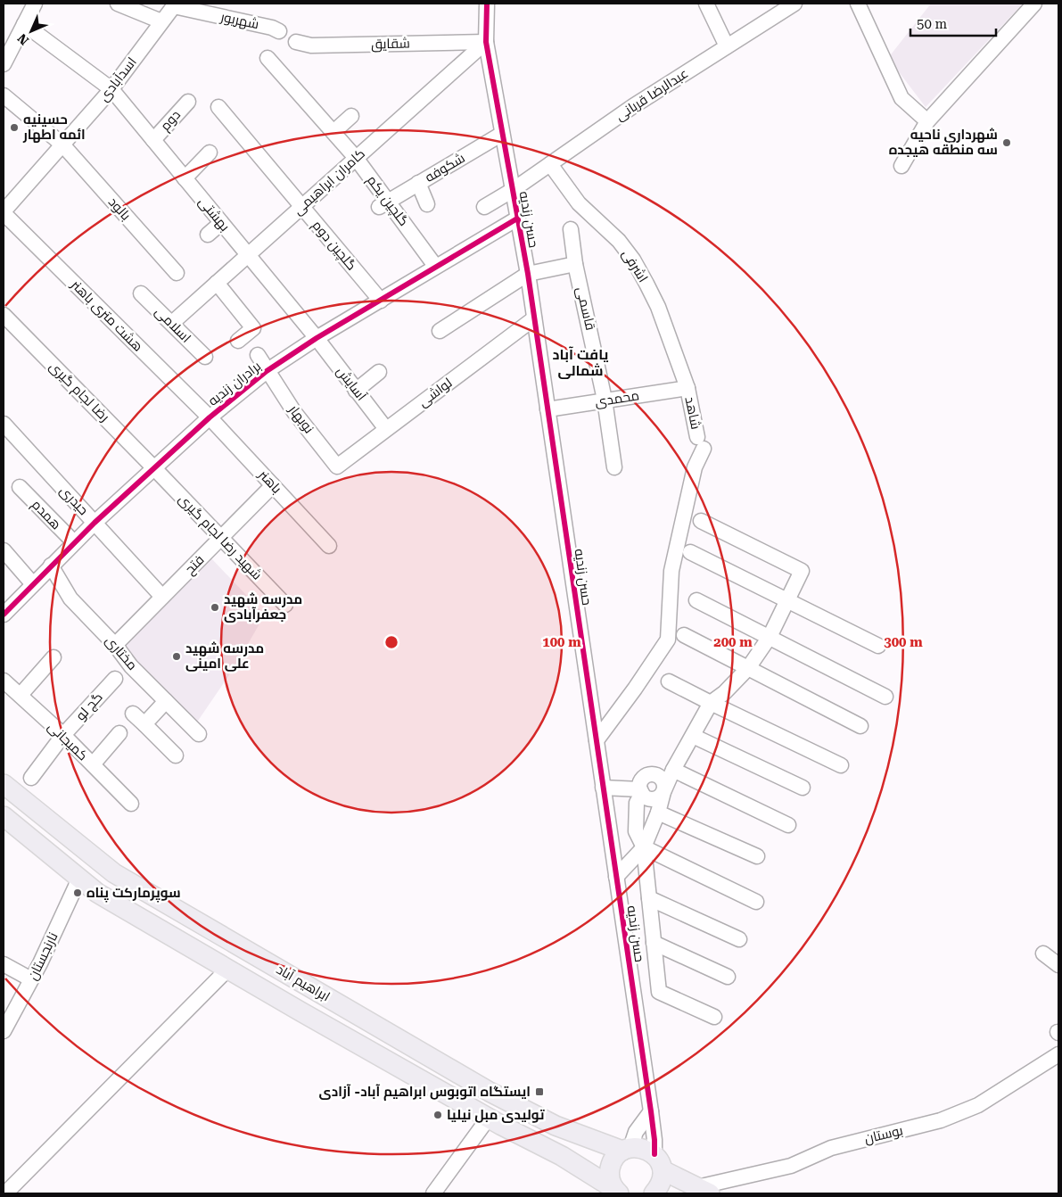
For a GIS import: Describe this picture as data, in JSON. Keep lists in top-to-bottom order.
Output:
{
  "streets": {
    "main road": ["ابراهیم آباد"],
    "street": [
      "شهریور",
      "شقایق",
      "اسدآبادی",
      "عبدالرضا قربانی",
      "دوم",
      "شکوفه",
      "کامران ابراهیمی",
      "گلچین یکم",
      "بالود",
      "بهشتی",
      "حسن زندیه",
      "گلچین دوم",
      "اشرفی",
      "قاسمی",
      "هشت متری باهنر",
      "اسلامی",
      "برادران زندیه",
      "آسایش",
      "رضا لجام گیری",
      "لواشی",
      "محمدی",
      "شاهد",
      "نوبهار",
      "باهنر",
      "حیدری",
      "همدم",
      "شهید رضا لجام گیری",
      "فتح",
      "مختاری",
      "گچ لو",
      "کمیجانی",
      "نارنجستان",
      "بوستان"
    ]
  },
  "crossings": [
    ["شهریور", "اسدآبادی"],
    ["شقایق", "کامران ابراهیمی"],
    ["شقایق", "حسن زندیه"],
    ["اسدآبادی", "بالود"],
    ["اسدآبادی", "بهشتی"],
    ["اسدآبادی", "هشت متری باهنر"],
    ["عبدالرضا قربانی", "حسن زندیه"],
    ["عبدالرضا قربانی", "اشرفی"],
    ["دوم", "بهشتی"],
    ["شکوفه", "گلچین یکم"],
    ["شکوفه", "حسن زندیه"],
    ["کامران ابراهیمی", "گلچین یکم"],
    ["کامران ابراهیمی", "بهشتی"],
    ["کامران ابراهیمی", "حسن زندیه"],
    ["کامران ابراهیمی", "گلچین دوم"],
    ["کامران ابراهیمی", "اسلامی"],
    ["گلچین یکم", "برادران زندیه"],
    ["بهشتی", "برادران زندیه"],
    ["بهشتی", "آسایش"],
    ["حسن زندیه", "برادران زندیه"],
    ["حسن زندیه", "لواشی"],
    ["حسن زندیه", "محمدی"],
    ["حسن زندیه", "شاهد"],
    ["حسن زندیه", "ابراهیم آباد"],
    ["گلچین دوم", "برادران زندیه"],
    ["اشرفی", "محمدی"],
    ["اشرفی", "شاهد"],
    ["قاسمی", "محمدی"],
    ["هشت متری باهنر", "برادران زندیه"],
    ["هشت متری باهنر", "باهنر"],
    ["برادران زندیه", "آسایش"],
    ["برادران زندیه", "رضا لجام گیری"],
    ["برادران زندیه", "نوبهار"],
    ["برادران زندیه", "باهنر"],
    ["برادران زندیه", "حیدری"],
    ["برادران زندیه", "همدم"],
    ["برادران زندیه", "شهید رضا لجام گیری"],
    ["برادران زندیه", "مختاری"],
    ["آسایش", "لواشی"],
    ["رضا لجام گیری", "شهید رضا لجام گیری"],
    ["لواشی", "نوبهار"],
    ["محمدی", "شاهد"],
    ["باهنر", "فتح"],
    ["حیدری", "فتح"],
    ["شهید رضا لجام گیری", "فتح"],
    ["فتح", "مختاری"],
    ["گچ لو", "کمیجانی"],
    ["نارنجستان", "ابراهیم آباد"],
    ["ابراهیم آباد", "بوستان"]
  ],
  "districts": ["یافت آباد شمالی"],
  "places": {
    "other": [
      "حسینیه ائمه اطهار",
      "شهرداری ناحیه سه منطقه هیجده",
      "مدرسه شهید جعفرآبادی",
      "مدرسه شهید علی امینی",
      "سوپرمارکت پناه",
      "تولیدی مبل نیلیا"
    ],
    "transit": ["ایستگاه اتوبوس ابراهیم آباد- آزادی"]
  },
  "scale_bar": "50 m",
  "north": "bottom left",
  "rings": ["100 m", "200 m", "300 m"]
}
